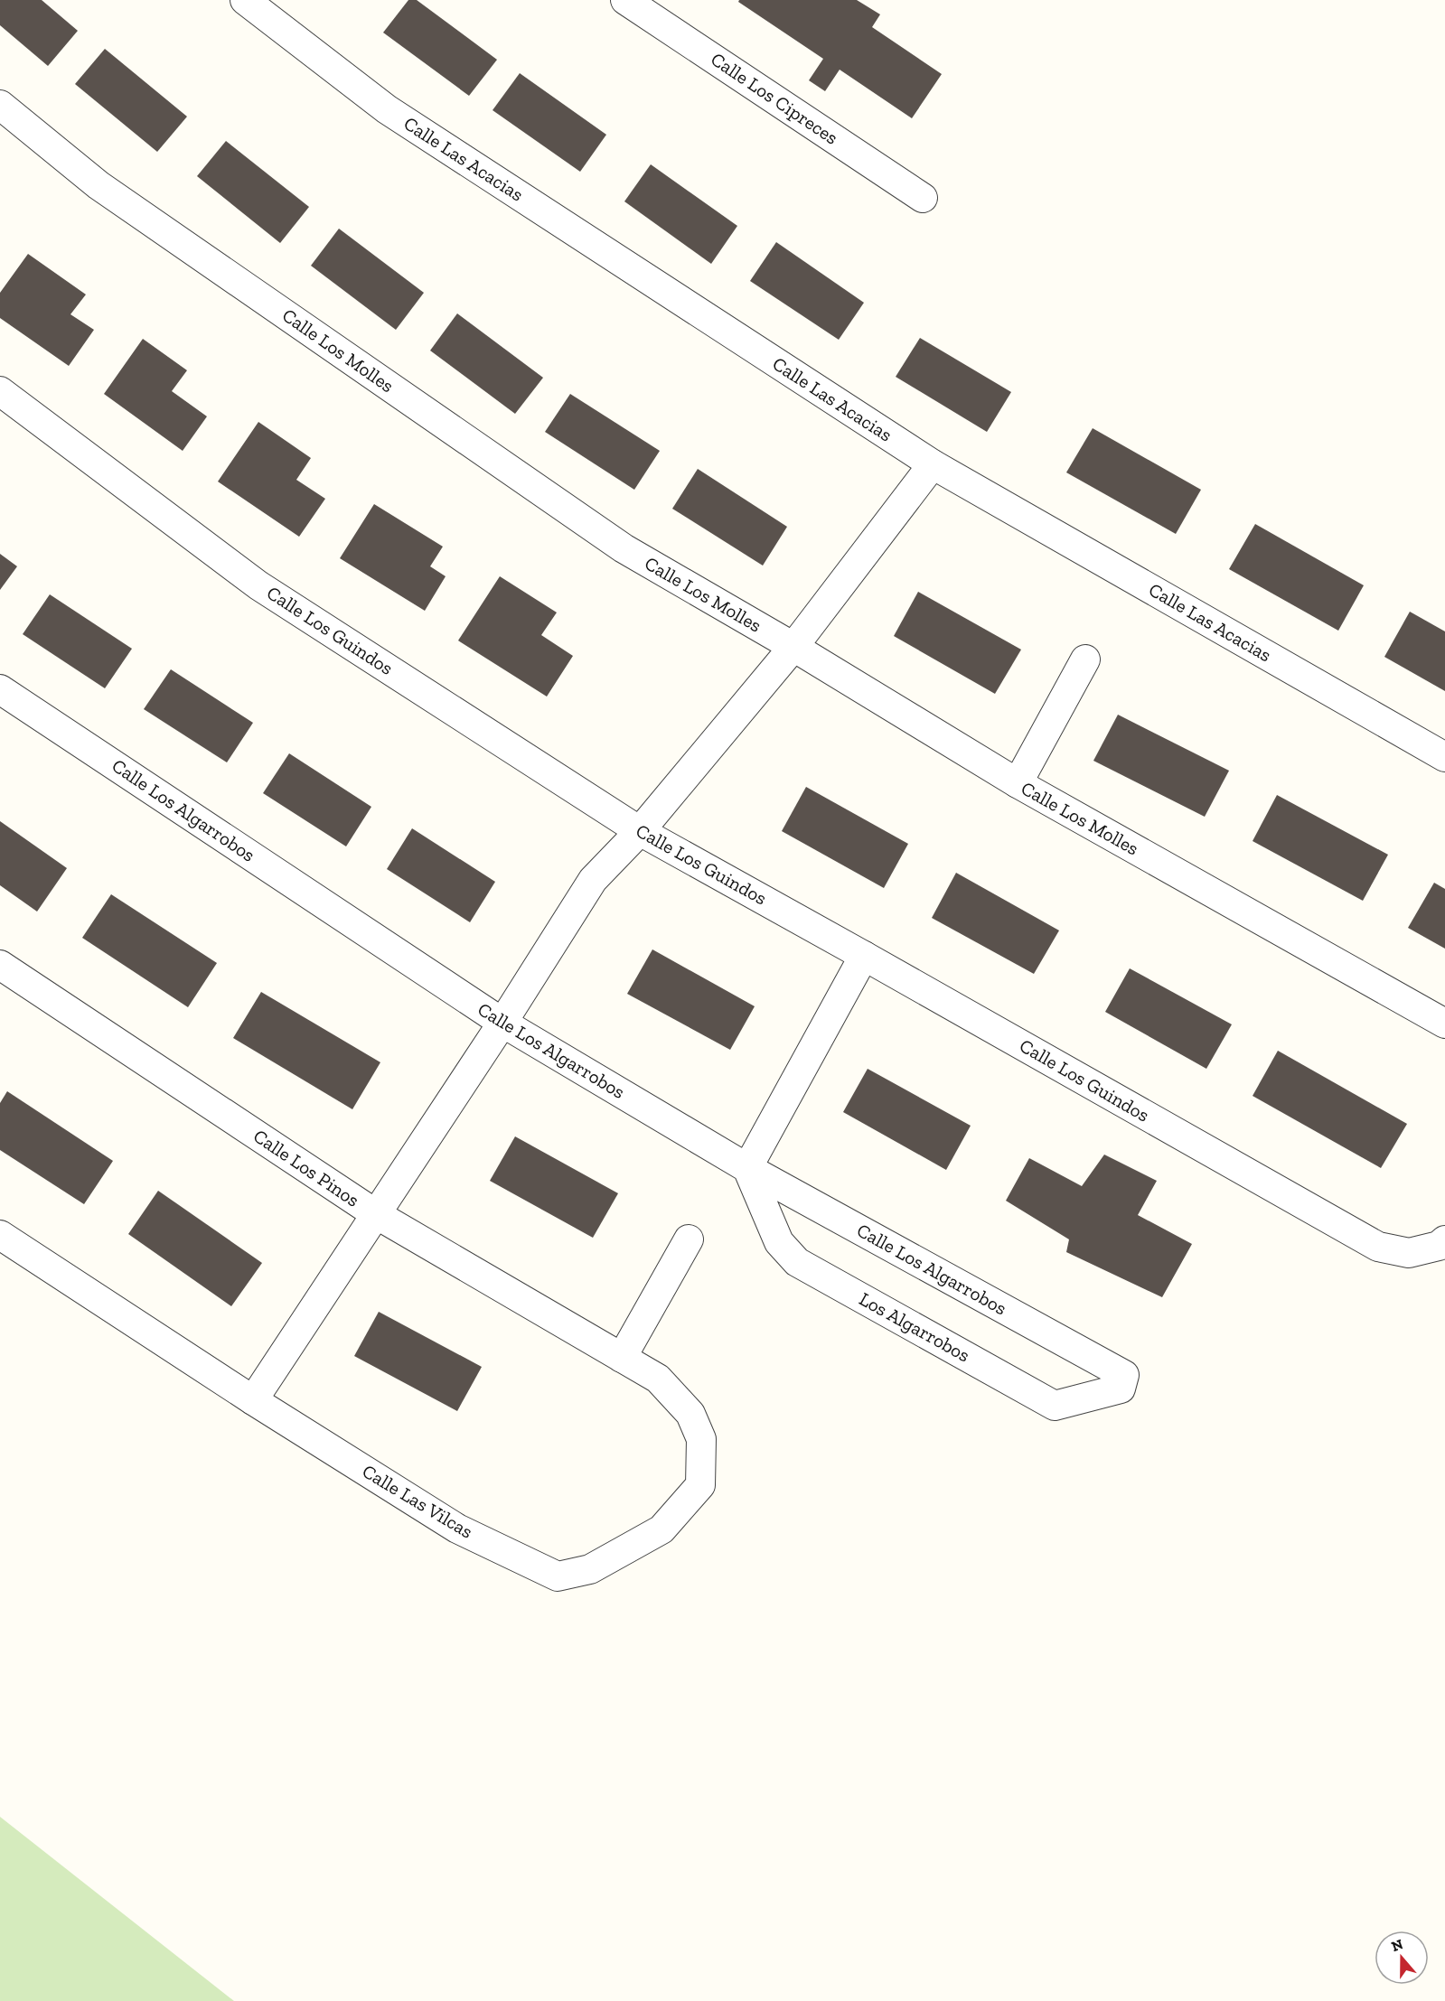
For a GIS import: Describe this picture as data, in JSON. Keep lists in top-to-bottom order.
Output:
{
  "streets": {
    "street": [
      "Calle Los Cipreces",
      "Calle Las Acacias",
      "Calle Los Molles",
      "Calle Los Guindos",
      "Calle Los Algarrobos",
      "Calle Los Pinos",
      "Los Algarrobos",
      "Calle Las Vilcas"
    ]
  },
  "crossings": [
    ["Calle Los Algarrobos", "Los Algarrobos"],
    ["Calle Los Pinos", "Calle Las Vilcas"]
  ],
  "north": "top"
}
